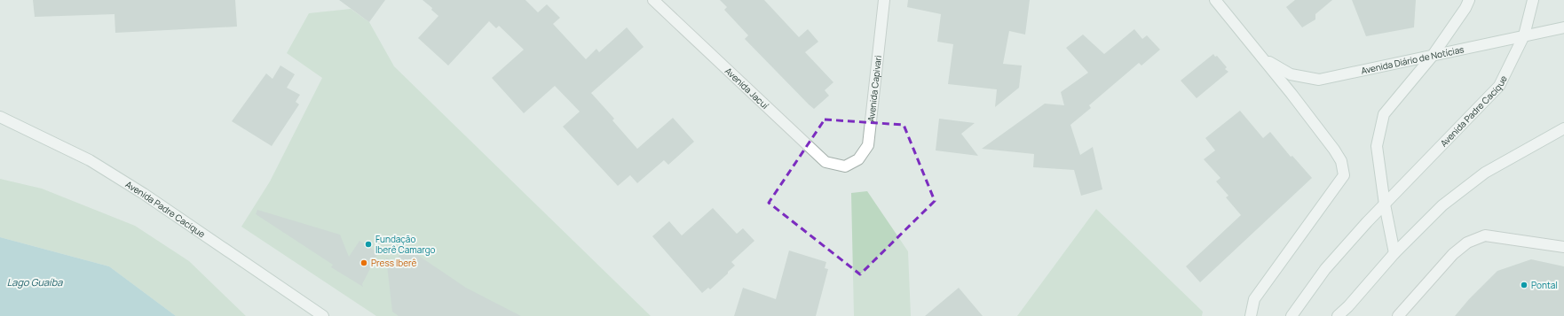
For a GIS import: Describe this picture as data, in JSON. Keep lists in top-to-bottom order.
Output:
{
  "streets": {
    "main road": [
      "Avenida Diário de Notícias",
      "Avenida Jacuí",
      "Avenida Capivari",
      "Avenida Padre Cacique"
    ]
  },
  "crossings": [
    ["Avenida Diário de Notícias", "Avenida Padre Cacique"],
    ["Avenida Jacuí", "Avenida Capivari"]
  ],
  "water": ["Lago Guaíba"],
  "places": ["Fundação Iberê Camargo", "Press Iberê", "Pontal"]
}
